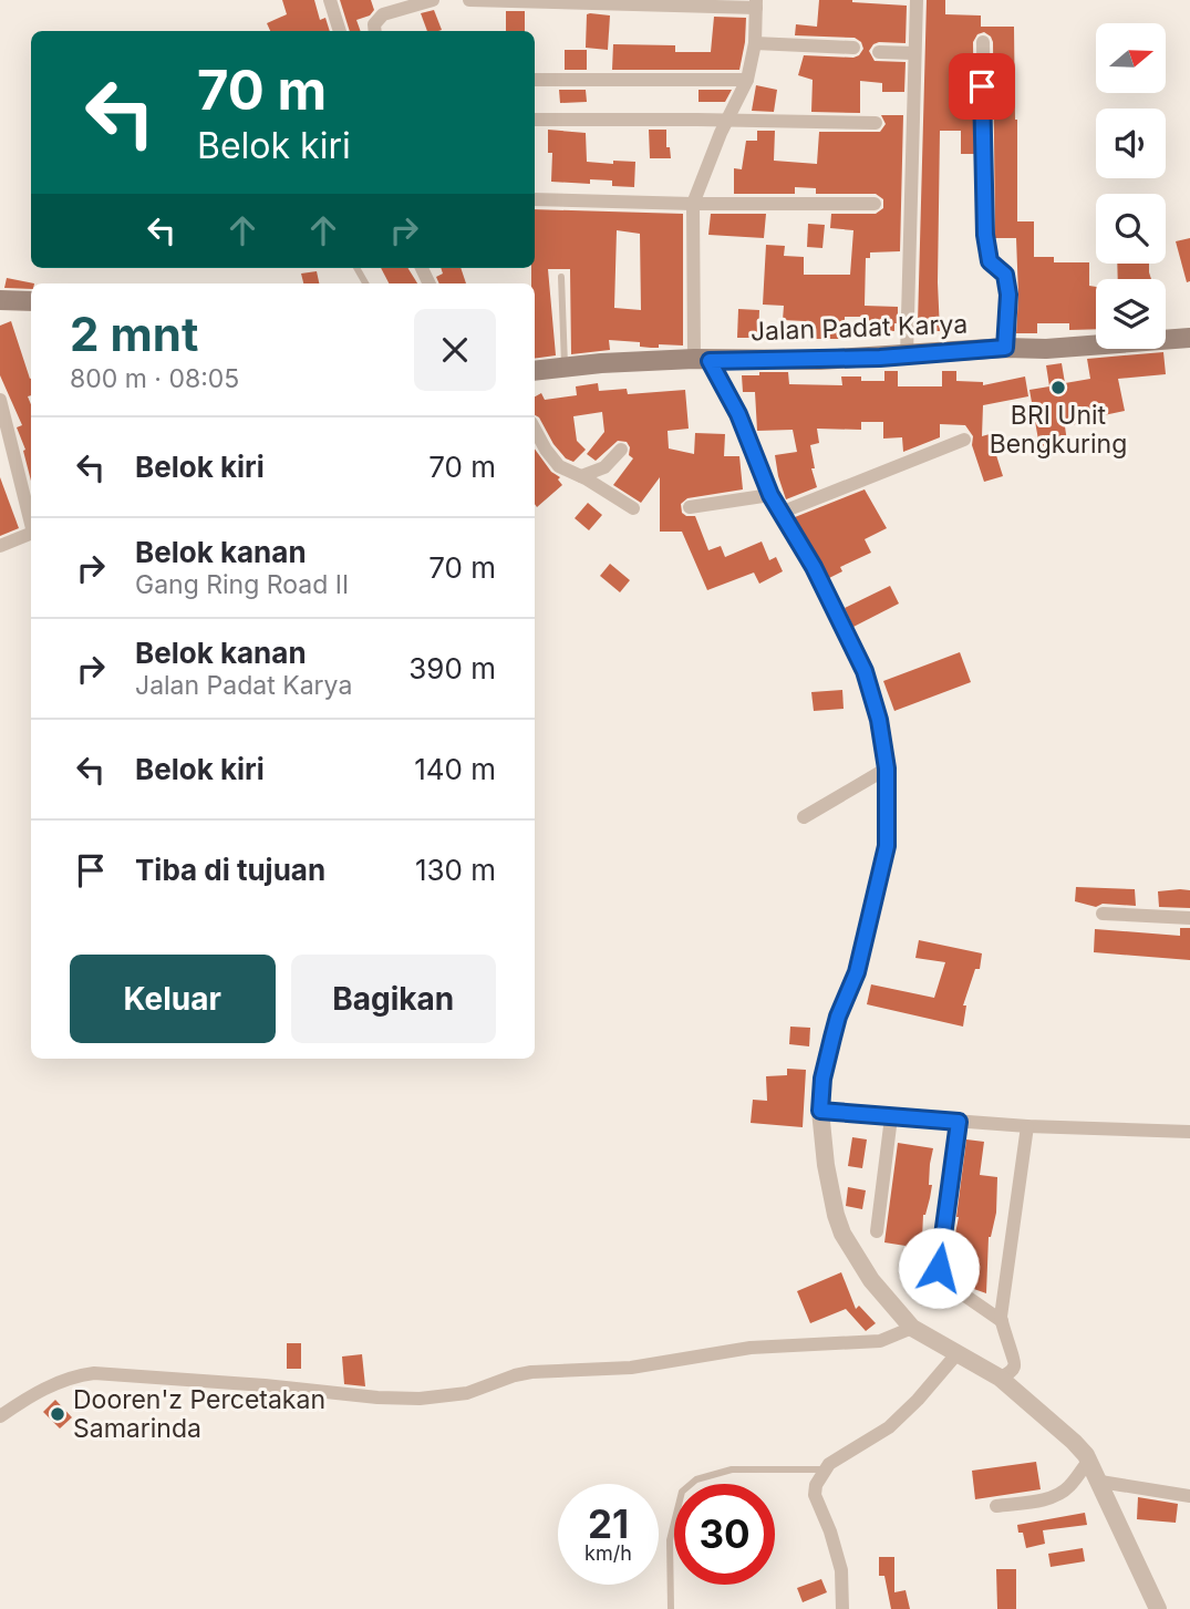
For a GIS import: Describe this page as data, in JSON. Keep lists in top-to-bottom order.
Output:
{
  "streets": {
    "main road": ["Jalan Padat Karya"]
  },
  "places": ["BRI Unit Bengkuring", "Dooren'z Percetakan Samarinda"],
  "north": "right",
  "page": {
    "turn": ["70 m", "Belok kiri"],
    "heading": ["2 mnt", "800 m · 08:05"],
    "list": [
      {
        "name": "Belok kiri",
        "value": "70 m"
      },
      {
        "name": "Belok kanan",
        "note": "Gang Ring Road II",
        "value": "70 m"
      },
      {
        "name": "Belok kanan",
        "note": "Jalan Padat Karya",
        "value": "390 m"
      },
      {
        "name": "Belok kiri",
        "value": "140 m"
      },
      {
        "name": "Tiba di tujuan",
        "value": "130 m"
      }
    ],
    "buttons": ["Keluar", "Bagikan"],
    "speed": "21 km/h",
    "limit": "30"
  }
}
